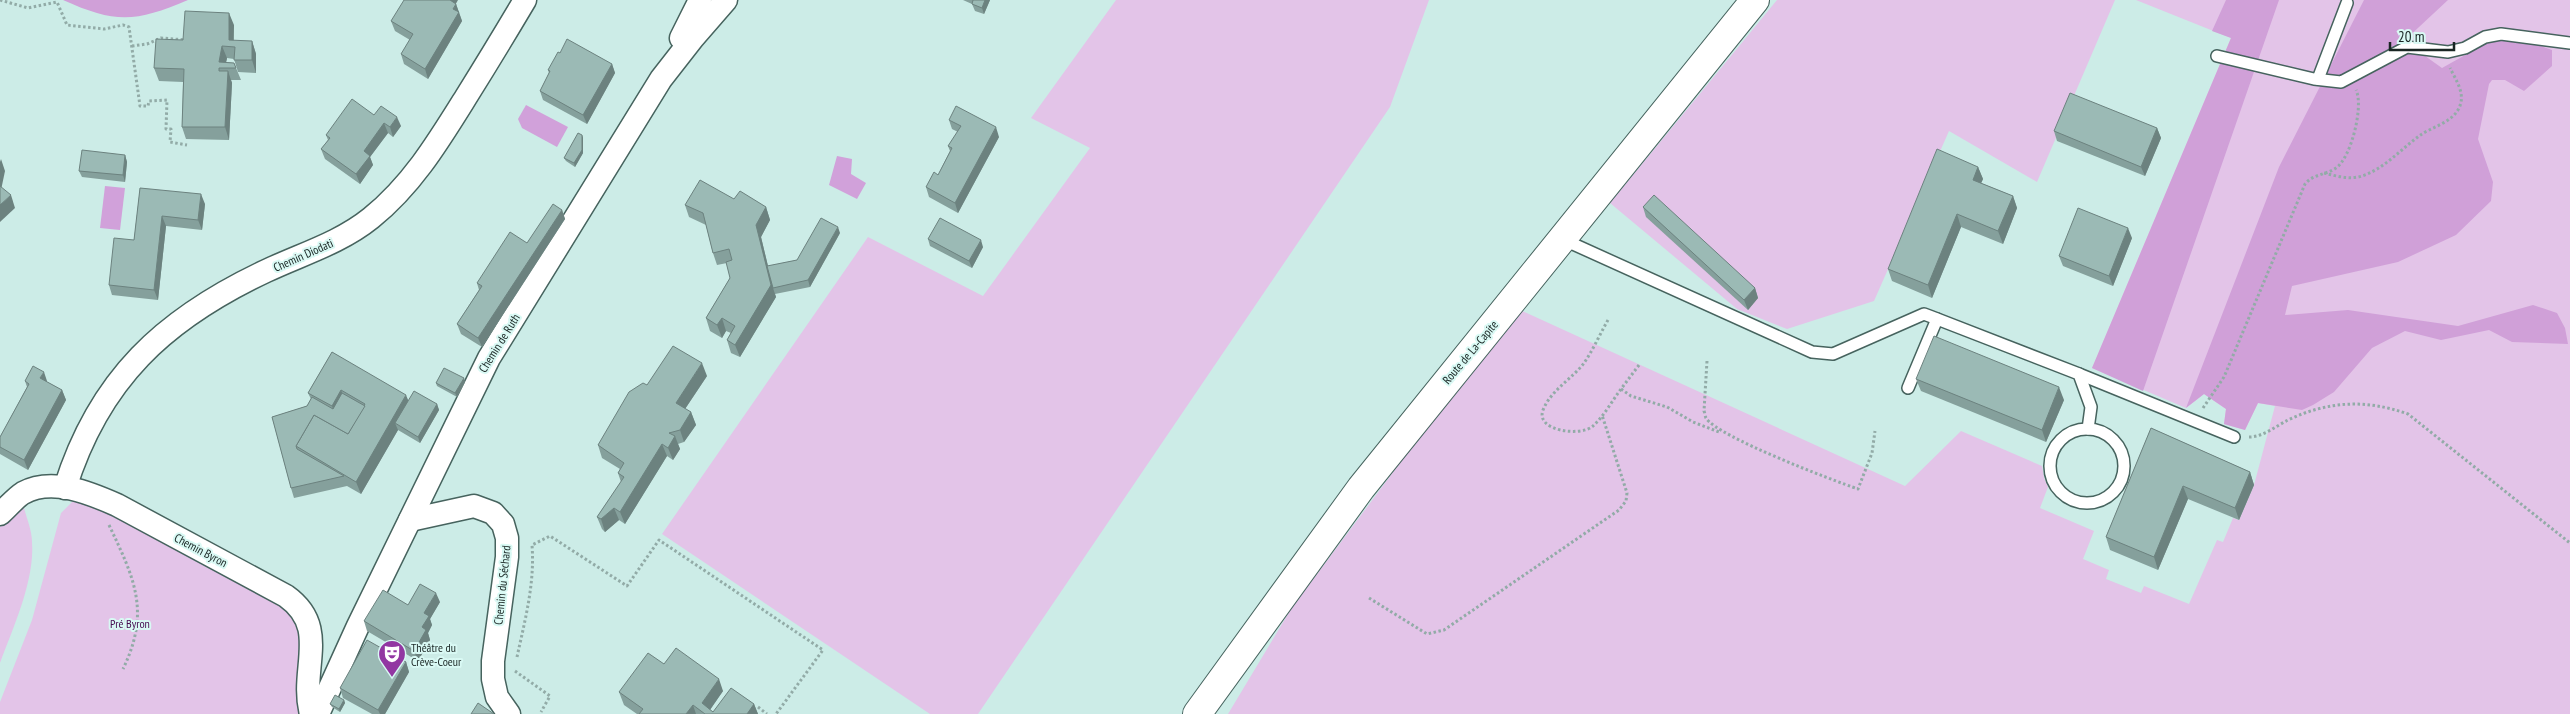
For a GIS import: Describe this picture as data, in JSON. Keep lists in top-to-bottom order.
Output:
{
  "streets": {
    "street": [
      "Chemin Diodati",
      "Chemin de Ruth",
      "Route de La-Capite",
      "Chemin Byron",
      "Chemin du Séchard"
    ]
  },
  "crossings": [
    ["Chemin Diodati", "Chemin Byron"],
    ["Chemin de Ruth", "Chemin du Séchard"]
  ],
  "parks": ["Pré Byron"],
  "places": {
    "theatre": ["Théâtre du Crève-Coeur"]
  },
  "scale_bar": "20 m"
}
